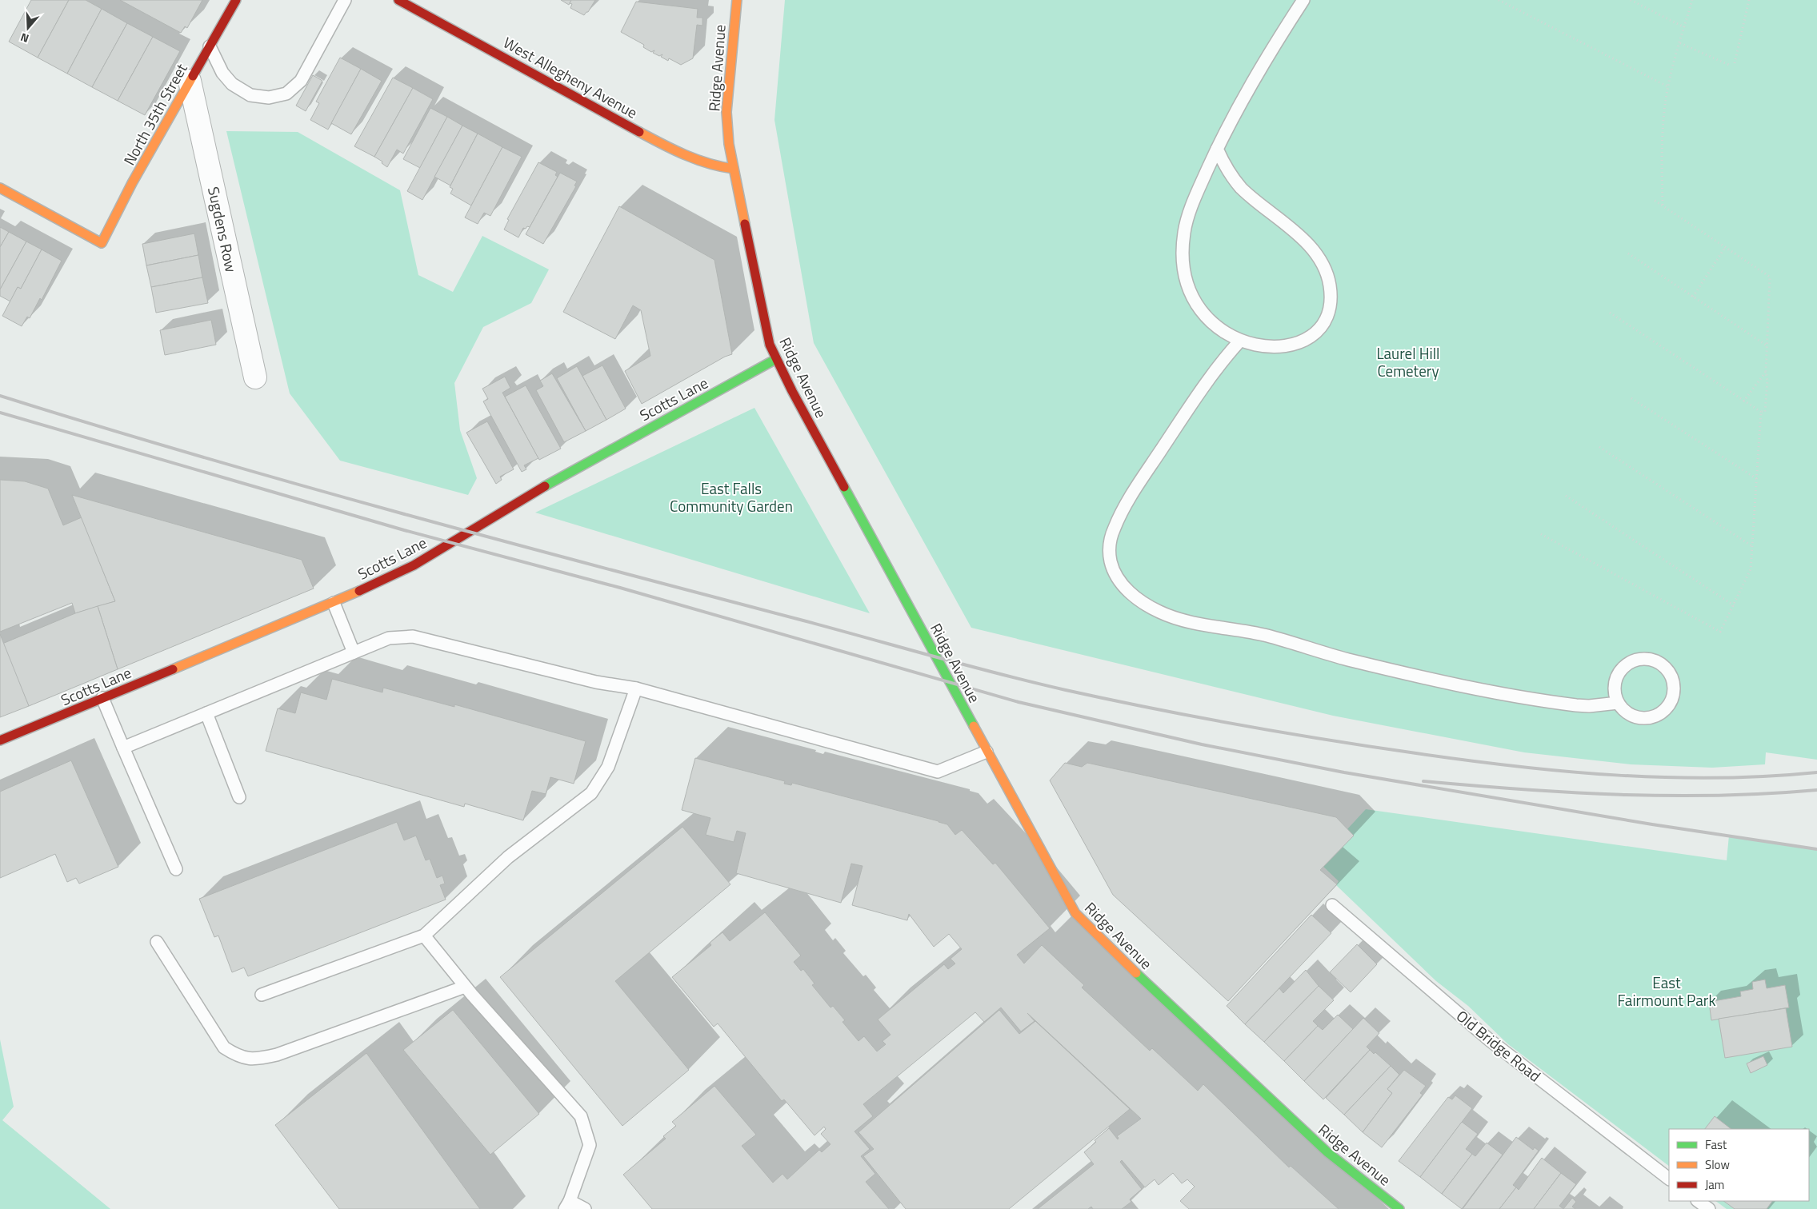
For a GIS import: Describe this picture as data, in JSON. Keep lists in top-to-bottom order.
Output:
{
  "streets": {
    "main road": [
      "Ridge Avenue",
      "West Allegheny Avenue",
      "North 35th Street",
      "Scotts Lane"
    ],
    "street": ["Sugdens Row"],
    "lane": ["Old Bridge Road"]
  },
  "crossings": [
    ["Ridge Avenue", "West Allegheny Avenue"],
    ["Ridge Avenue", "Scotts Lane"],
    ["North 35th Street", "Sugdens Row"]
  ],
  "parks": ["Laurel Hill Cemetery", "East Falls Community Garden", "East Fairmount Park"],
  "legend": ["Fast", "Slow", "Jam"],
  "north": "bottom"
}
